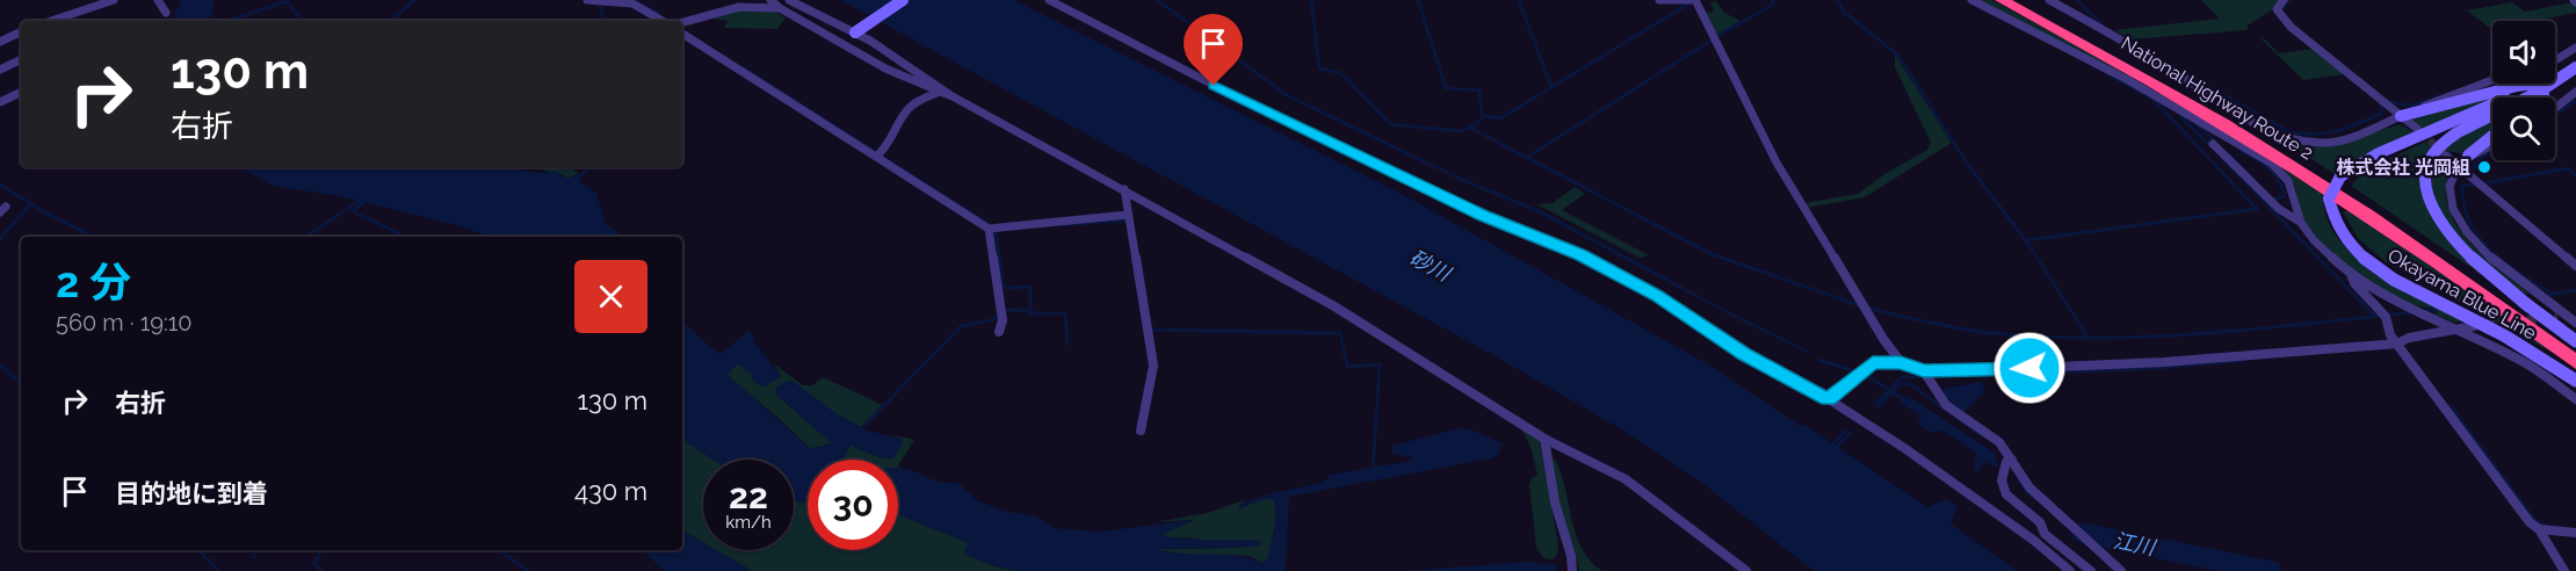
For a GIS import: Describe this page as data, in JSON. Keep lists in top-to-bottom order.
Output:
{
  "streets": {
    "highway": ["National Highway Route 2"],
    "main road": ["Okayama Blue Line"]
  },
  "water": ["砂川", "江川"],
  "places": ["株式会社 光岡組"],
  "page": {
    "turn": ["130 m", "右折"],
    "heading": ["2 分", "560 m · 19:10"],
    "list": [
      {
        "name": "右折",
        "value": "130 m"
      },
      {
        "name": "目的地に到着",
        "value": "430 m"
      }
    ],
    "speed": "22 km/h",
    "limit": "30"
  }
}
